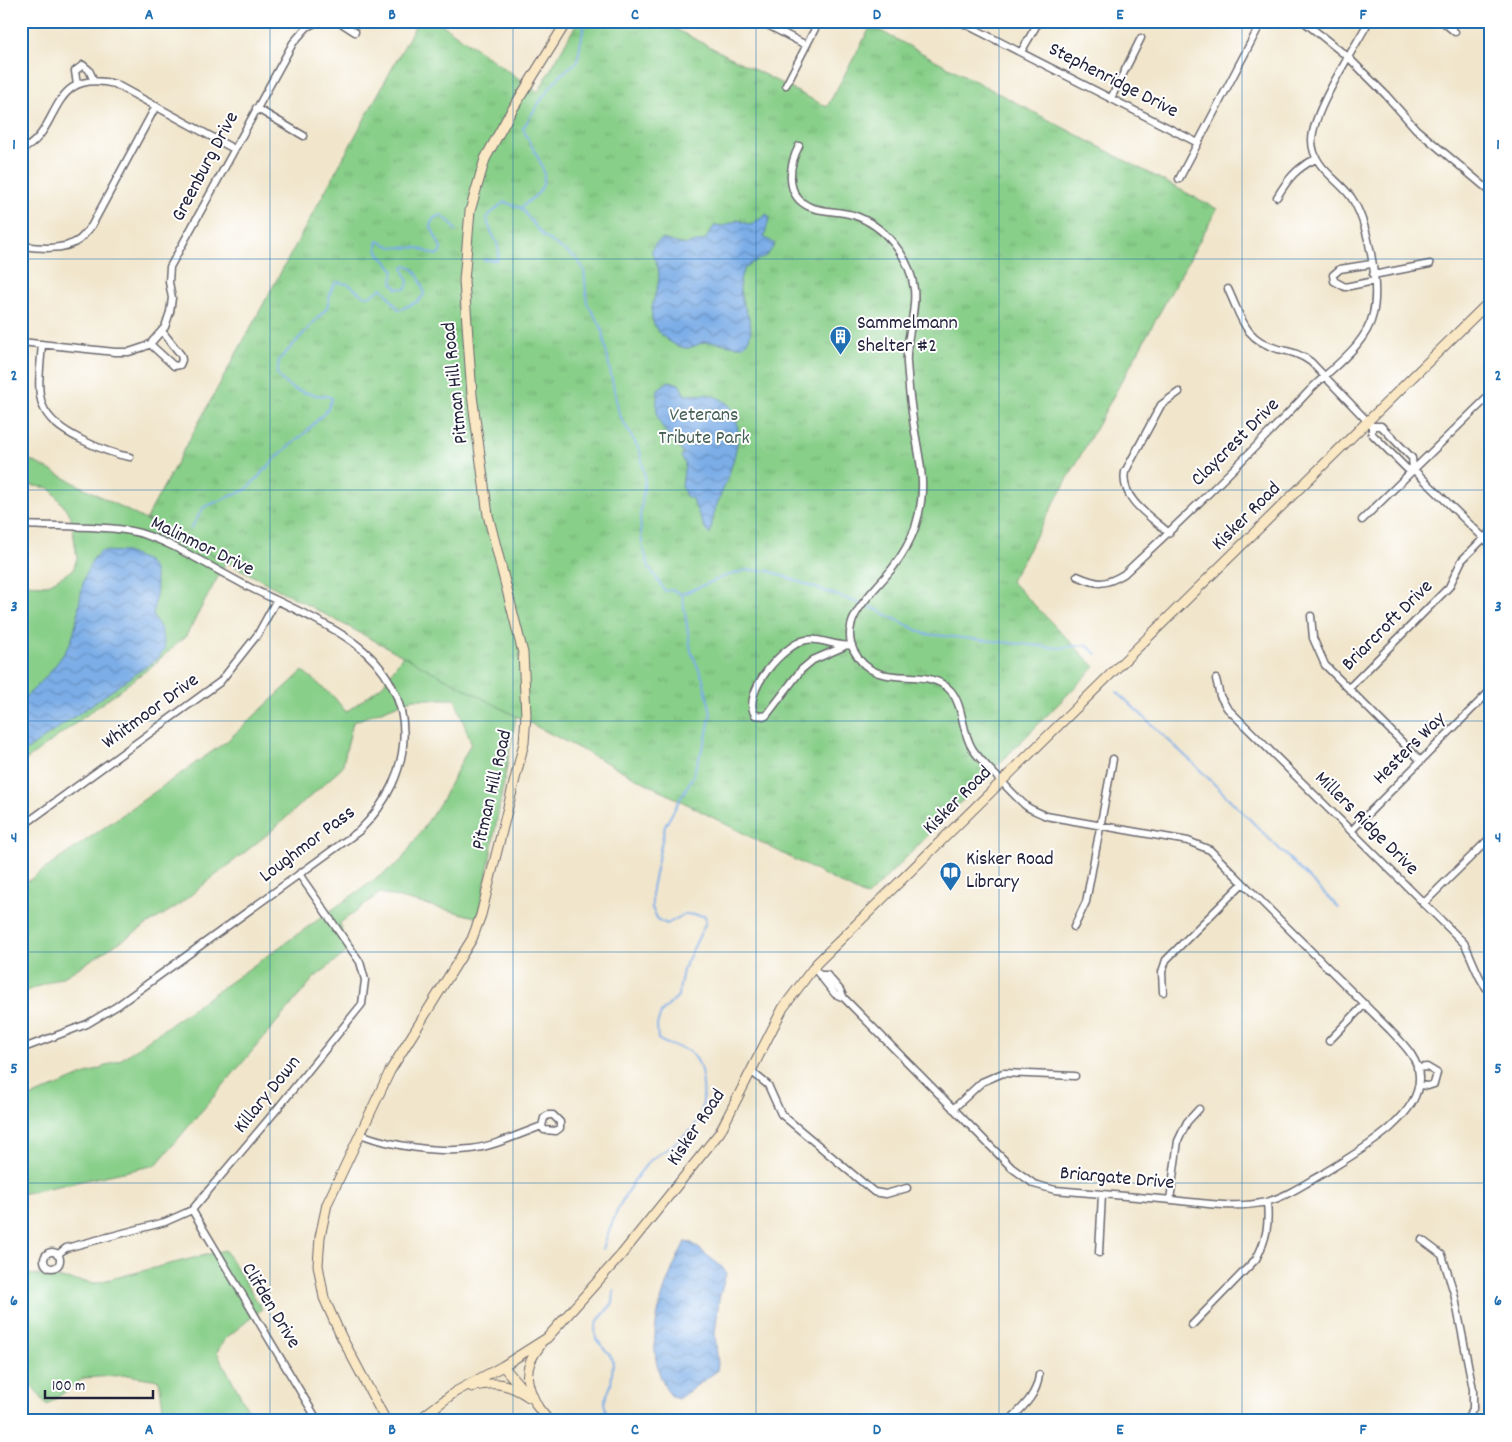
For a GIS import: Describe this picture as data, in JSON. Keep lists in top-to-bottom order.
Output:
{
  "streets": {
    "main road": ["Pitman Hill Road", "Kisker Road"],
    "street": [
      "Stephenridge Drive",
      "Greenburg Drive",
      "Claycrest Drive",
      "Malinmor Drive",
      "Briarcroft Drive",
      "Whitmoor Drive",
      "Hesters Way",
      "Millers Ridge Drive",
      "Loughmor Pass",
      "Killary Down",
      "Briargate Drive",
      "Clifden Drive"
    ]
  },
  "crossings": [
    ["Kisker Road", "Briargate Drive"],
    ["Malinmor Drive", "Whitmoor Drive"],
    ["Malinmor Drive", "Loughmor Pass"],
    ["Whitmoor Drive", "Loughmor Pass"],
    ["Hesters Way", "Millers Ridge Drive"],
    ["Loughmor Pass", "Killary Down"],
    ["Killary Down", "Clifden Drive"]
  ],
  "parks": ["Veterans Tribute Park"],
  "places": {
    "building": ["Sammelmann Shelter #2"],
    "library": ["Kisker Road Library"]
  },
  "scale_bar": "100 m",
  "grid": {
    "columns": [
      "A",
      "B",
      "C",
      "D",
      "E",
      "F"
    ],
    "rows": [
      "1",
      "2",
      "3",
      "4",
      "5",
      "6"
    ]
  }
}
